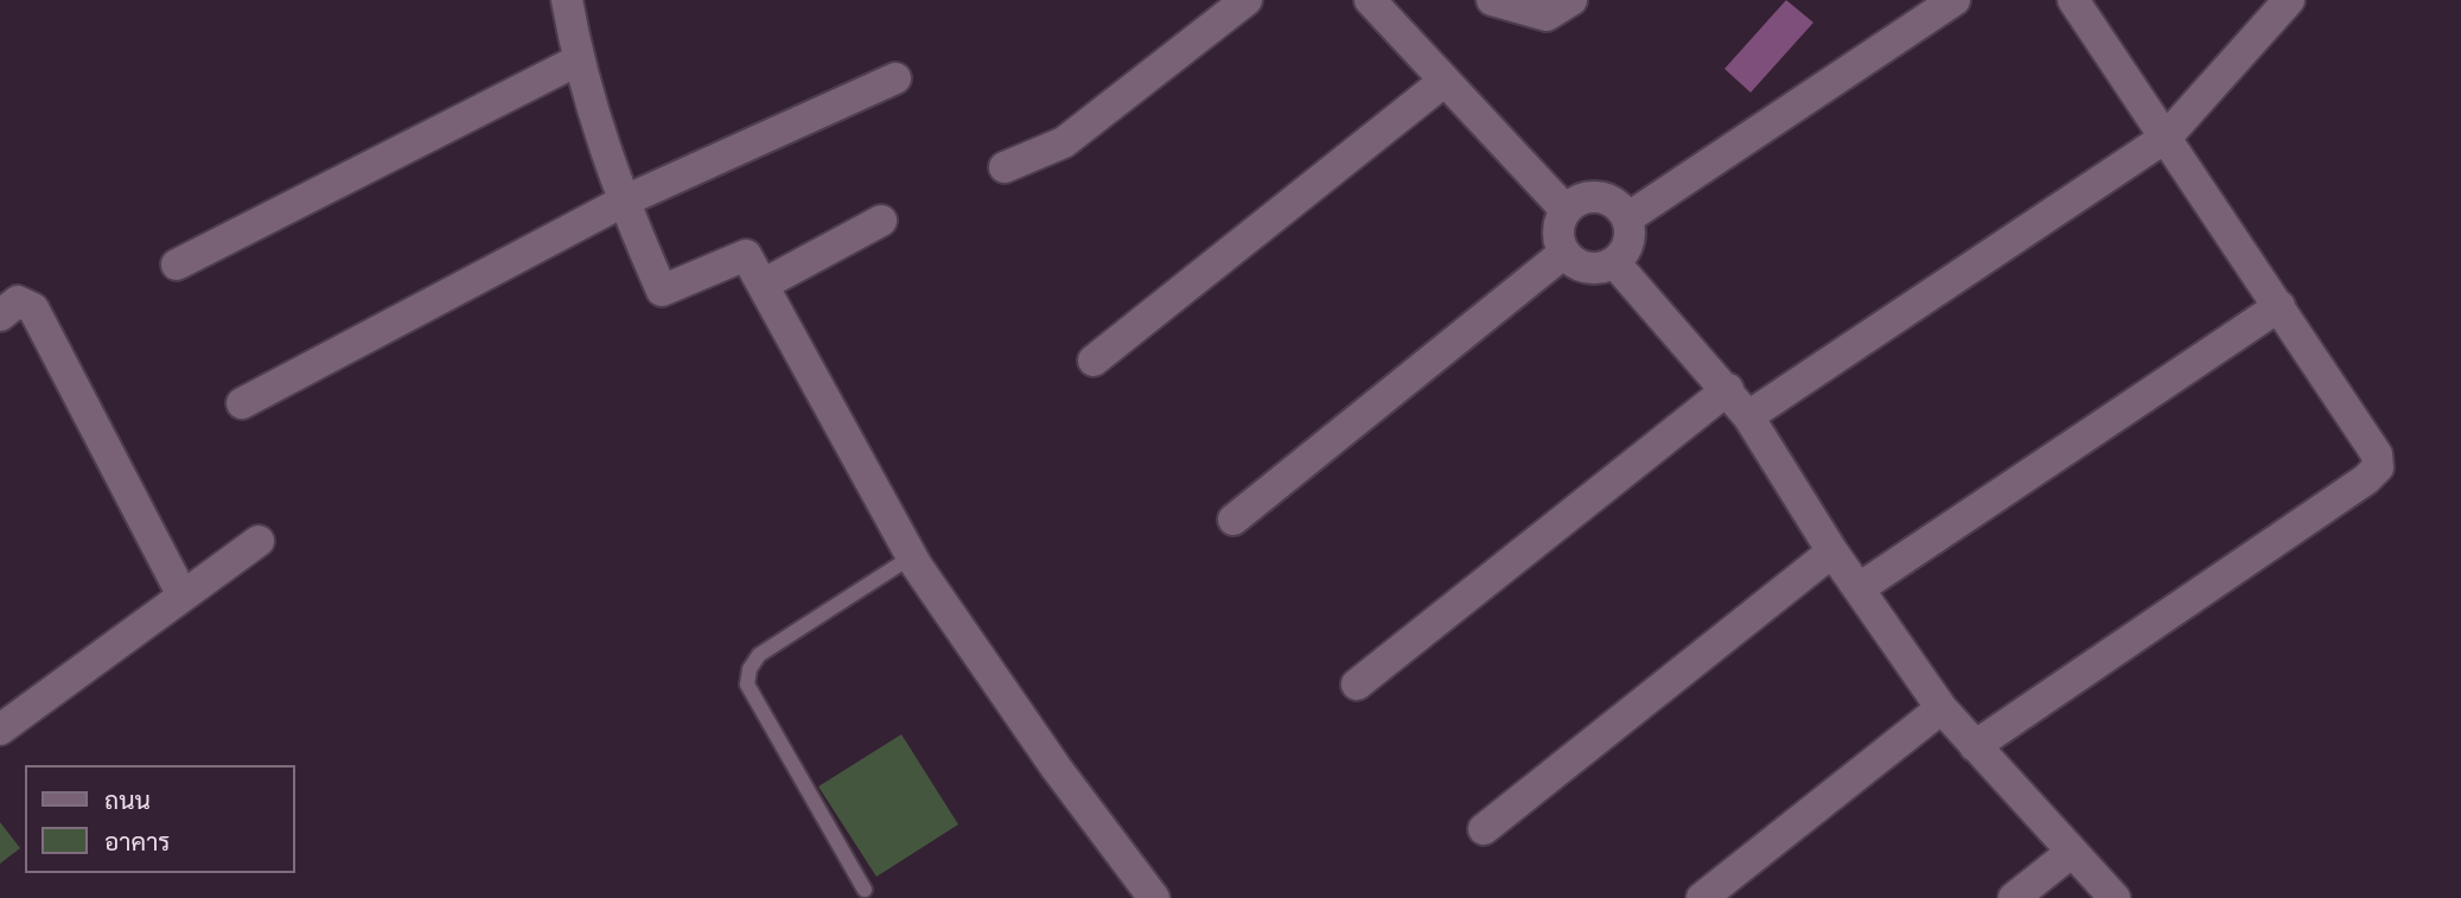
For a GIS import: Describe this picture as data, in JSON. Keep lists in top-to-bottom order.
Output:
{
  "legend": ["ถนน", "อาคาร"]
}
